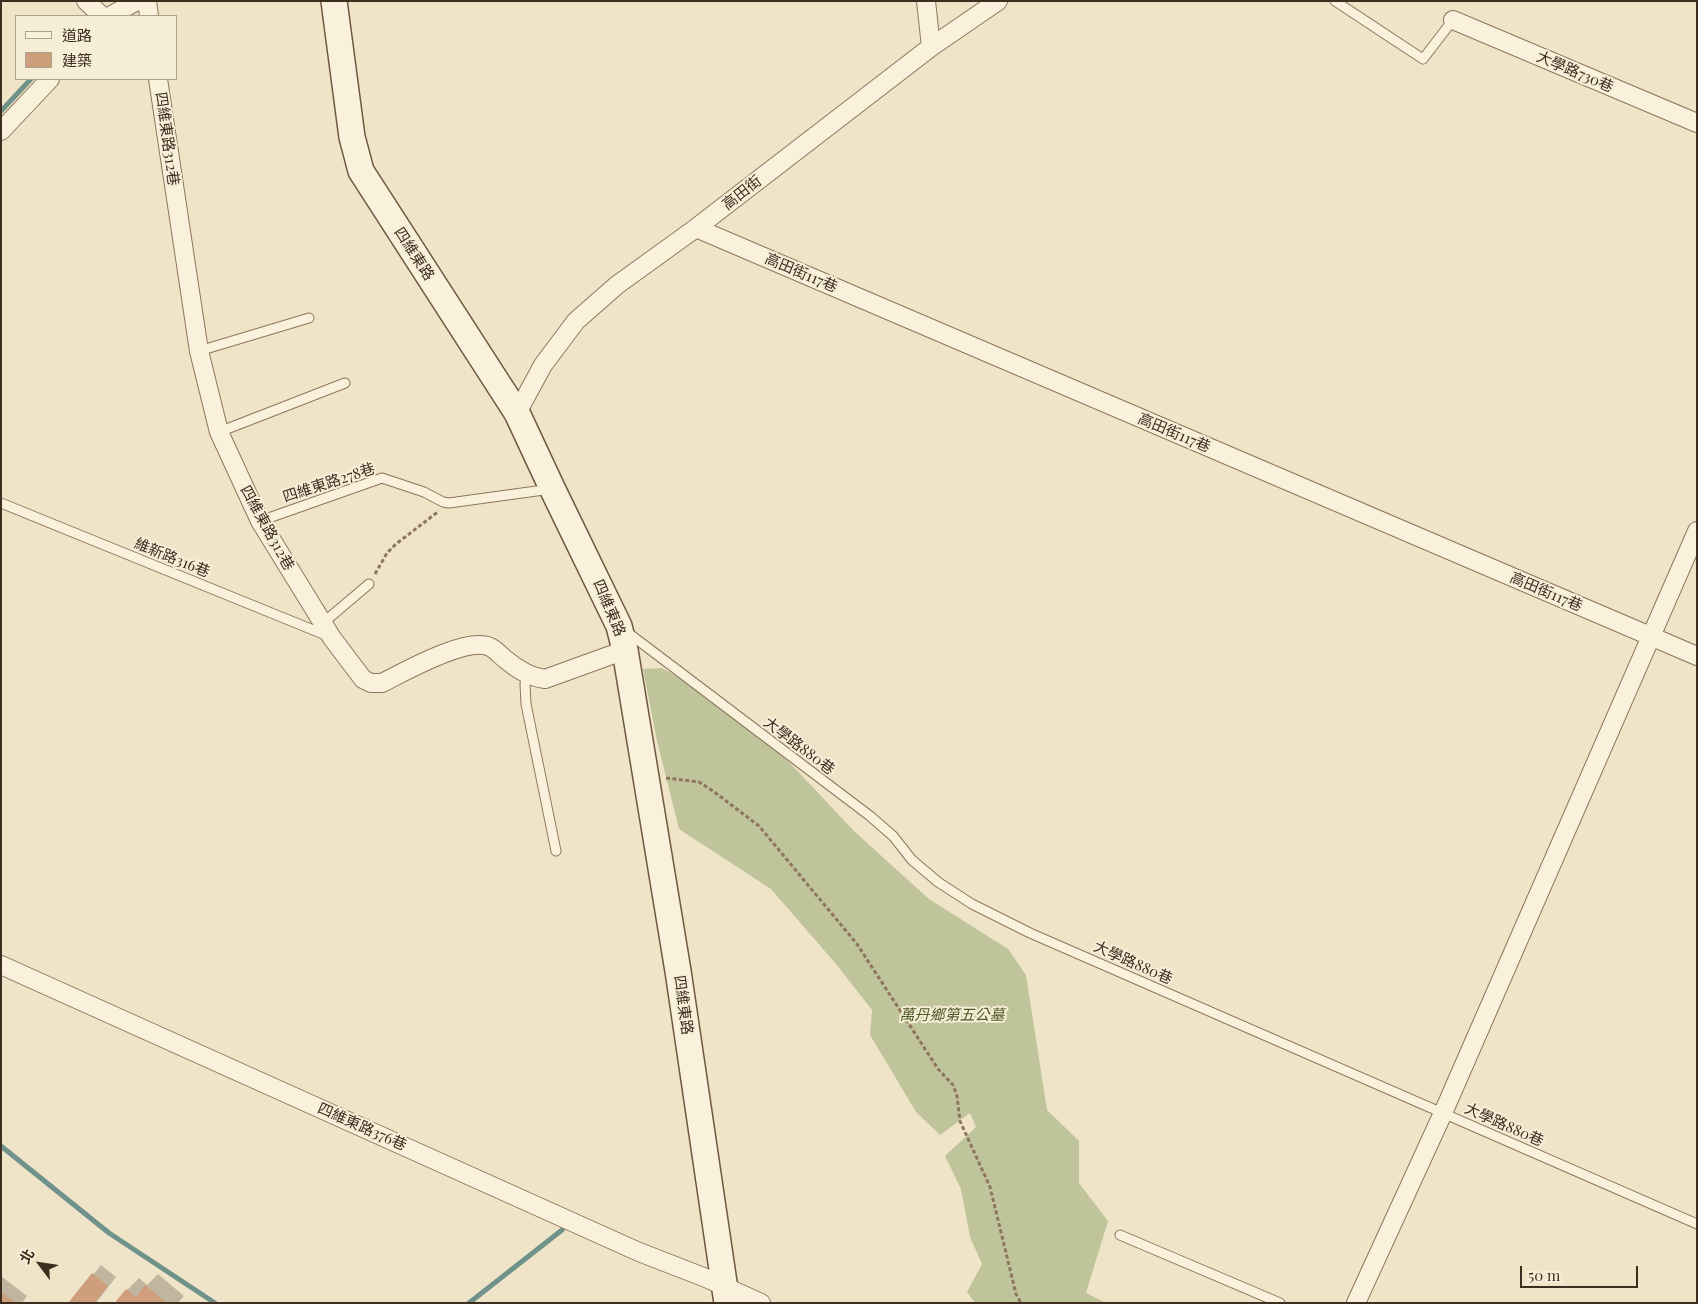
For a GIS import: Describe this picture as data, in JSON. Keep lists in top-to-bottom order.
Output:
{
  "streets": {
    "street": [
      "大學路730巷",
      "四維東路312巷",
      "高田街",
      "四維東路",
      "高田街117巷",
      "四維東路376巷"
    ],
    "lane": ["四維東路278巷", "維新路316巷", "大學路880巷"]
  },
  "crossings": [
    ["四維東路312巷", "四維東路"],
    ["四維東路312巷", "四維東路278巷"],
    ["四維東路312巷", "維新路316巷"],
    ["高田街", "四維東路"],
    ["高田街", "高田街117巷"],
    ["四維東路", "大學路880巷"],
    ["四維東路", "四維東路376巷"]
  ],
  "parks": ["萬丹鄉第五公墓"],
  "legend": ["道路", "建築"],
  "scale_bar": "50 m",
  "north": "top left"
}
